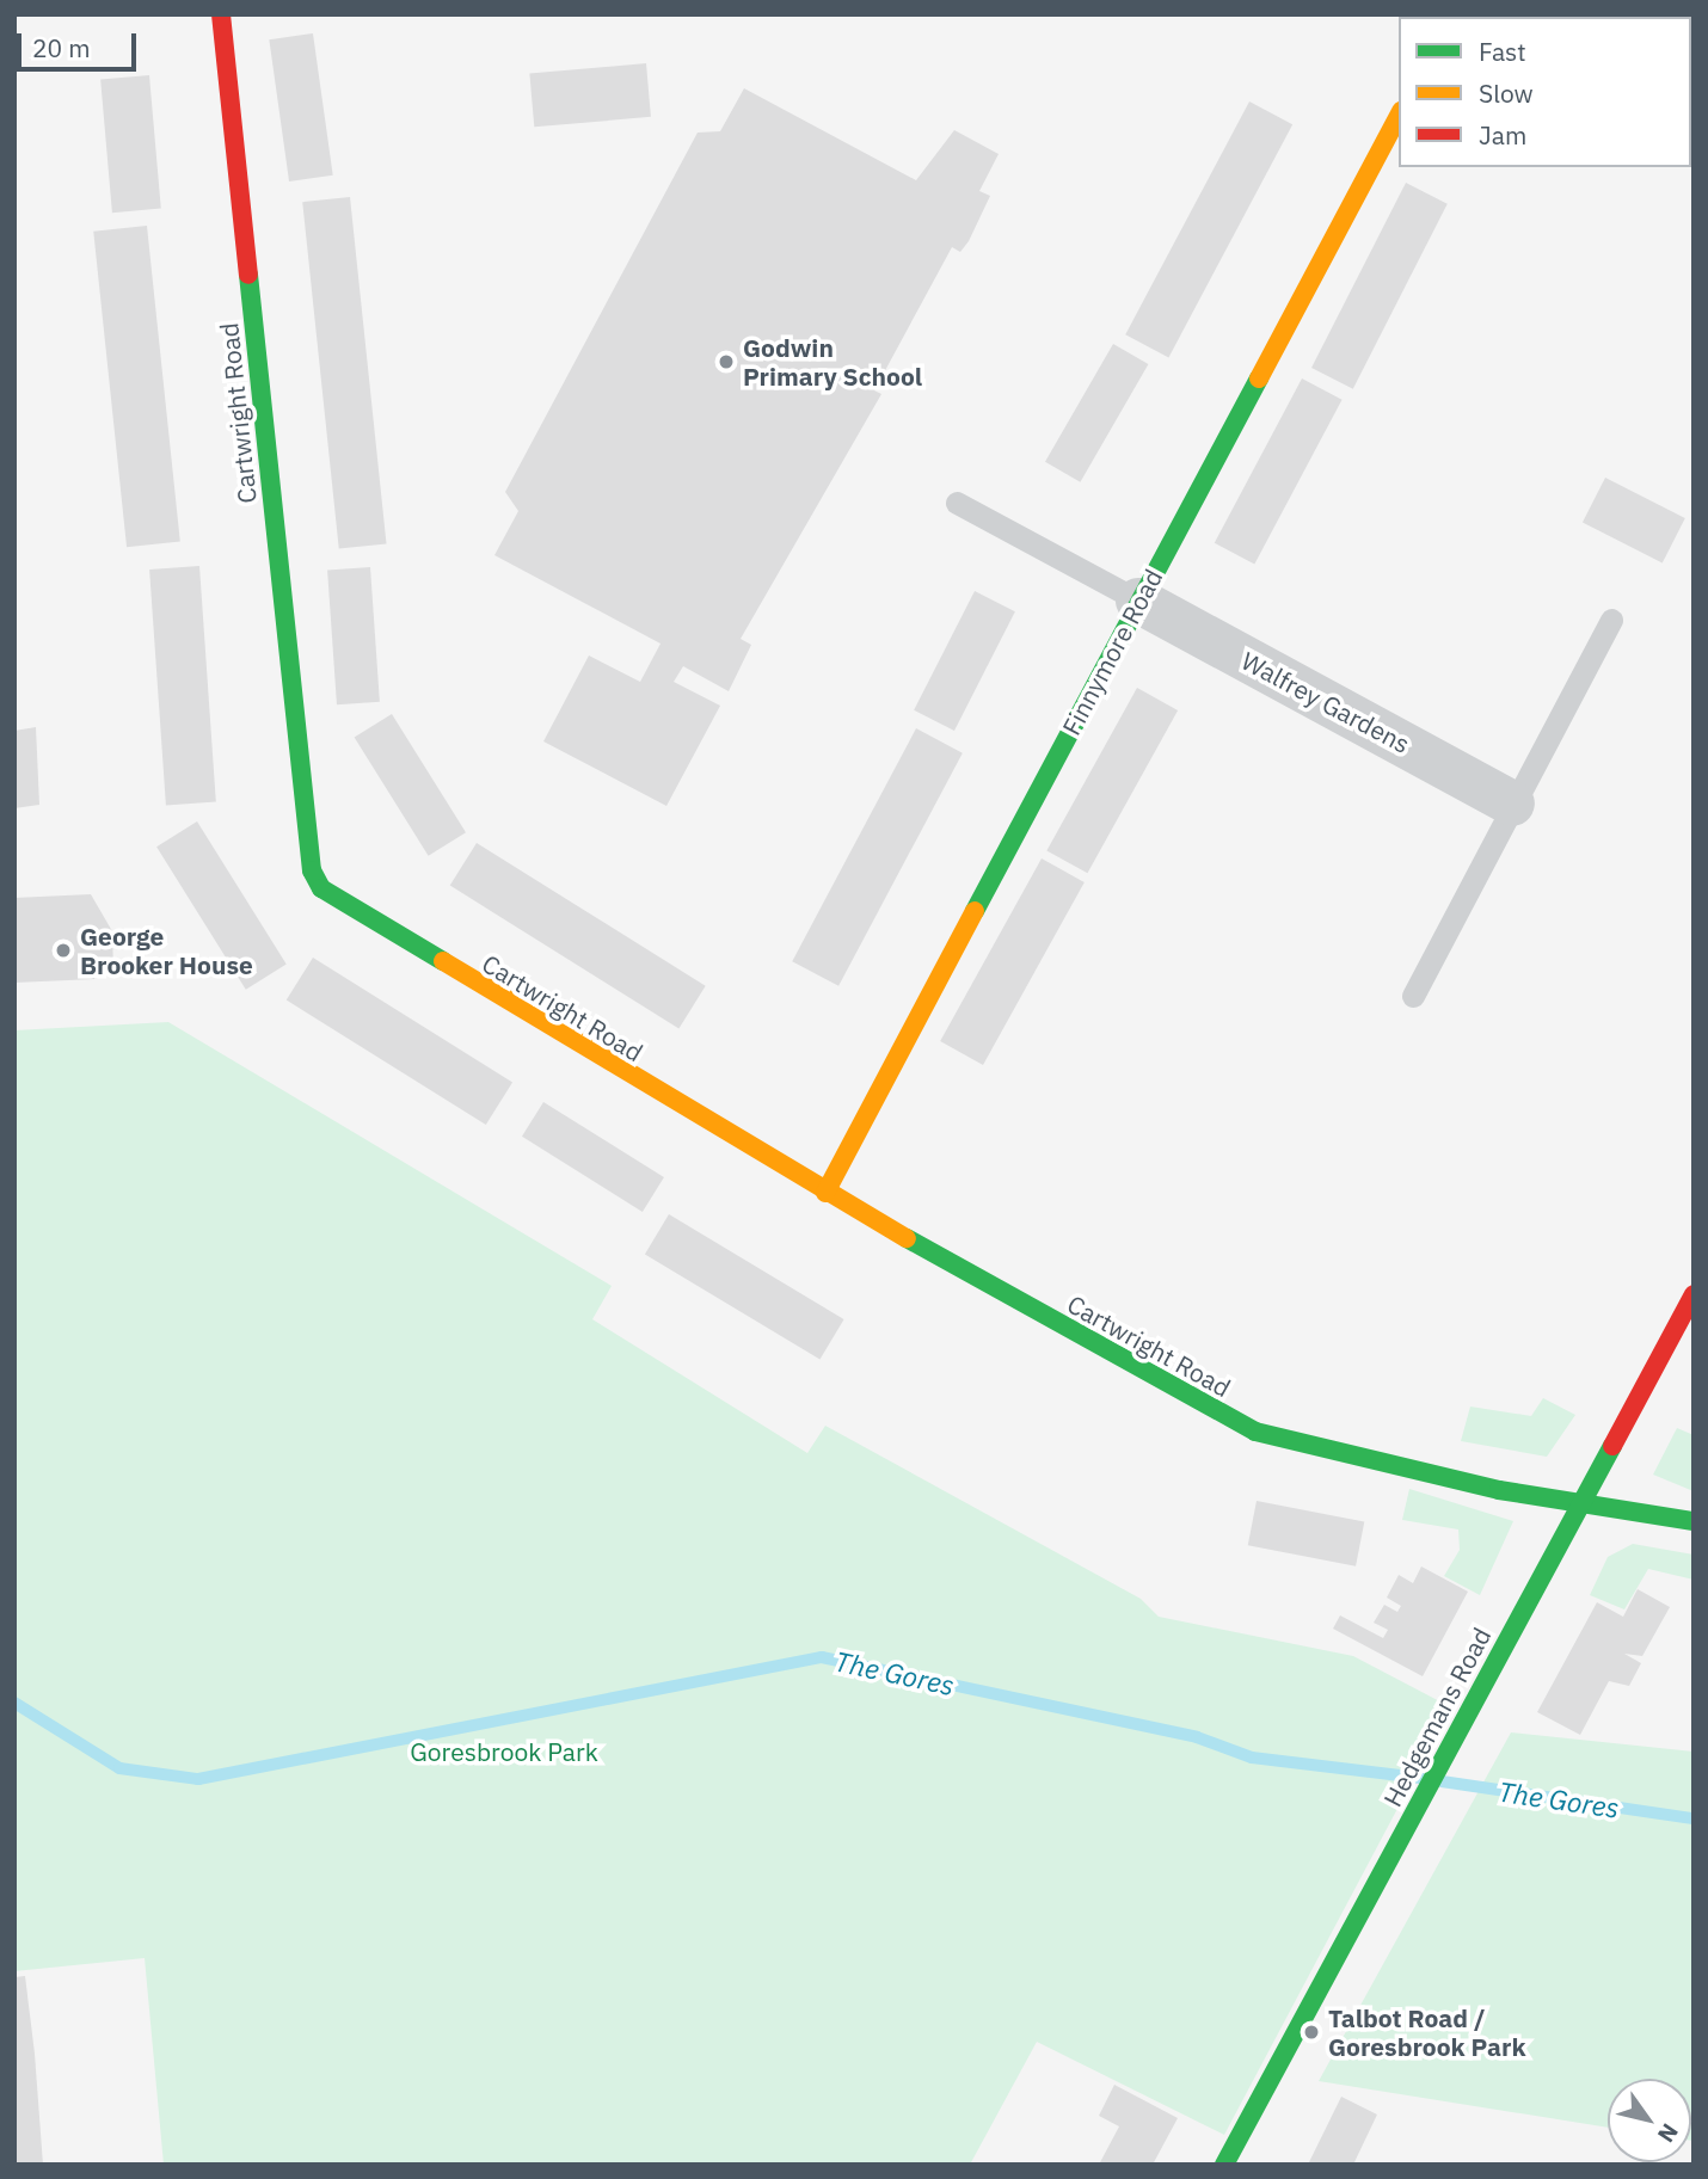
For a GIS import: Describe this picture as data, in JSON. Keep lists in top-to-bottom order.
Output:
{
  "streets": {
    "street": [
      "Cartwright Road",
      "Finnymore Road",
      "Walfrey Gardens",
      "Hedgemans Road"
    ]
  },
  "crossings": [
    ["Cartwright Road", "Finnymore Road"],
    ["Cartwright Road", "Hedgemans Road"],
    ["Finnymore Road", "Walfrey Gardens"]
  ],
  "water": ["The Gores"],
  "parks": ["Goresbrook Park"],
  "places": ["Godwin Primary School", "George Brooker House", "Talbot Road / Goresbrook Park"],
  "legend": ["Fast", "Slow", "Jam"],
  "scale_bar": "20 m",
  "north": "bottom right"
}
